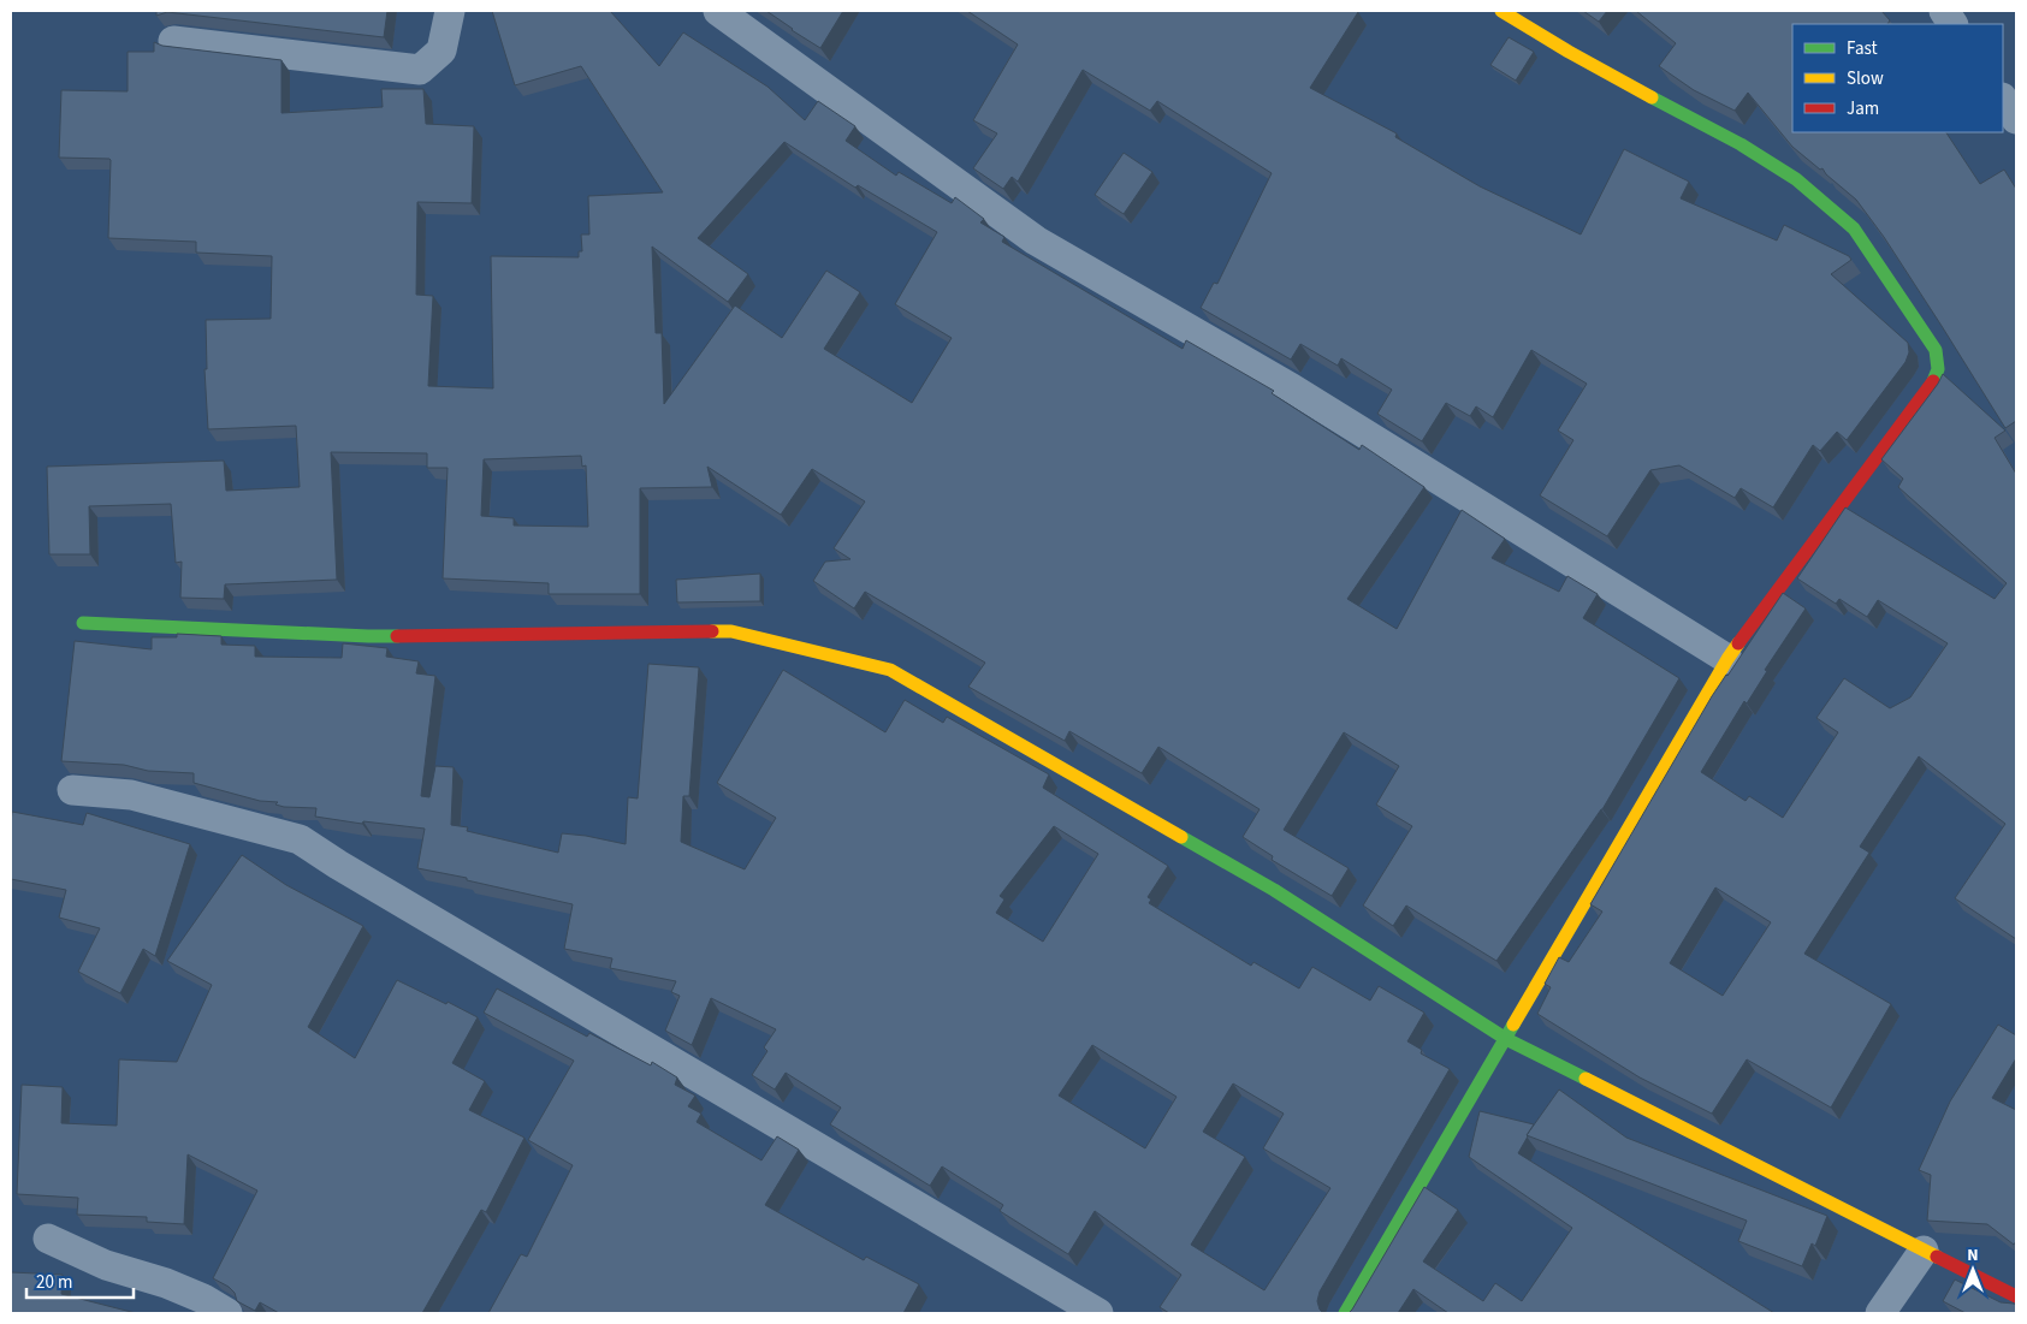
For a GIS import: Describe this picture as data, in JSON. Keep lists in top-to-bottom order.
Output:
{
  "legend": ["Fast", "Slow", "Jam"],
  "scale_bar": "20 m",
  "north": "top"
}
